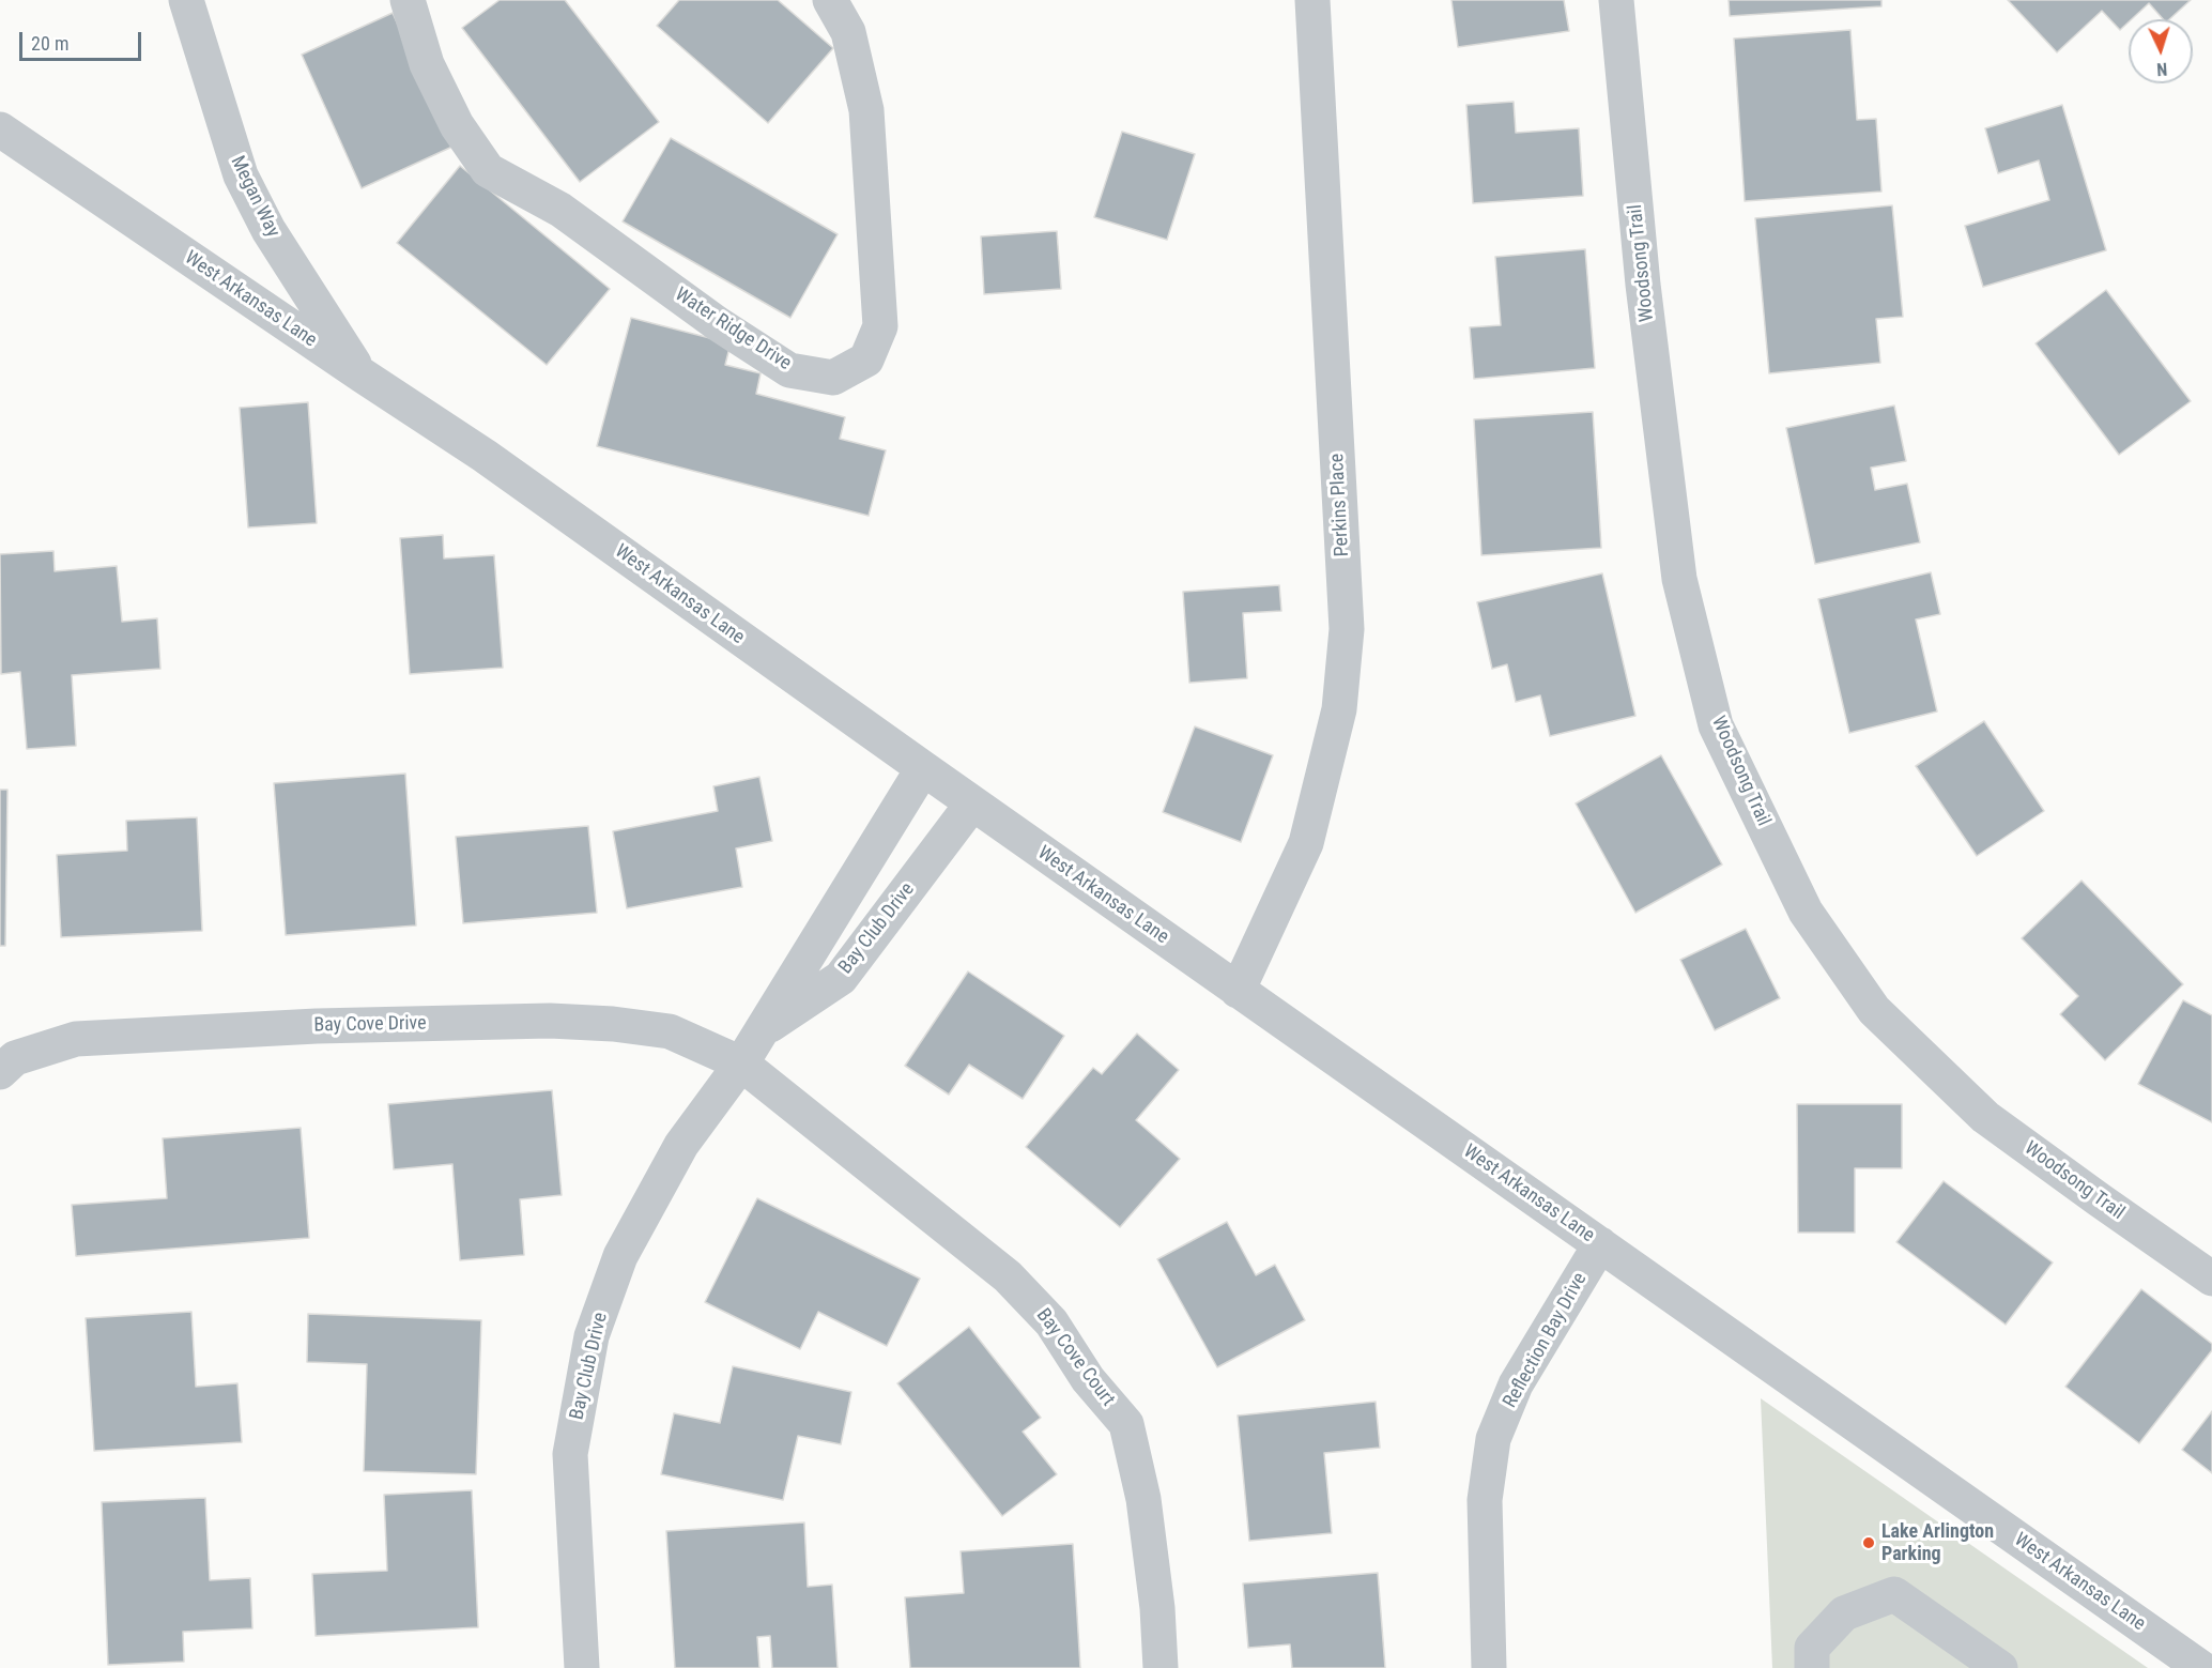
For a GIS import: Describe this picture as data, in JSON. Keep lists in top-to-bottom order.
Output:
{
  "streets": {
    "street": [
      "Megan Way",
      "Woodsong Trail",
      "West Arkansas Lane",
      "Water Ridge Drive",
      "Perkins Place",
      "Bay Club Drive",
      "Bay Cove Drive",
      "Reflection Bay Drive",
      "Bay Cove Court"
    ]
  },
  "crossings": [
    ["Megan Way", "West Arkansas Lane"],
    ["West Arkansas Lane", "Perkins Place"],
    ["West Arkansas Lane", "Bay Club Drive"],
    ["West Arkansas Lane", "Reflection Bay Drive"],
    ["Bay Club Drive", "Bay Cove Drive"],
    ["Bay Club Drive", "Bay Cove Court"],
    ["Bay Cove Drive", "Bay Cove Court"]
  ],
  "places": ["Lake Arlington Parking"],
  "scale_bar": "20 m",
  "north": "bottom"
}
